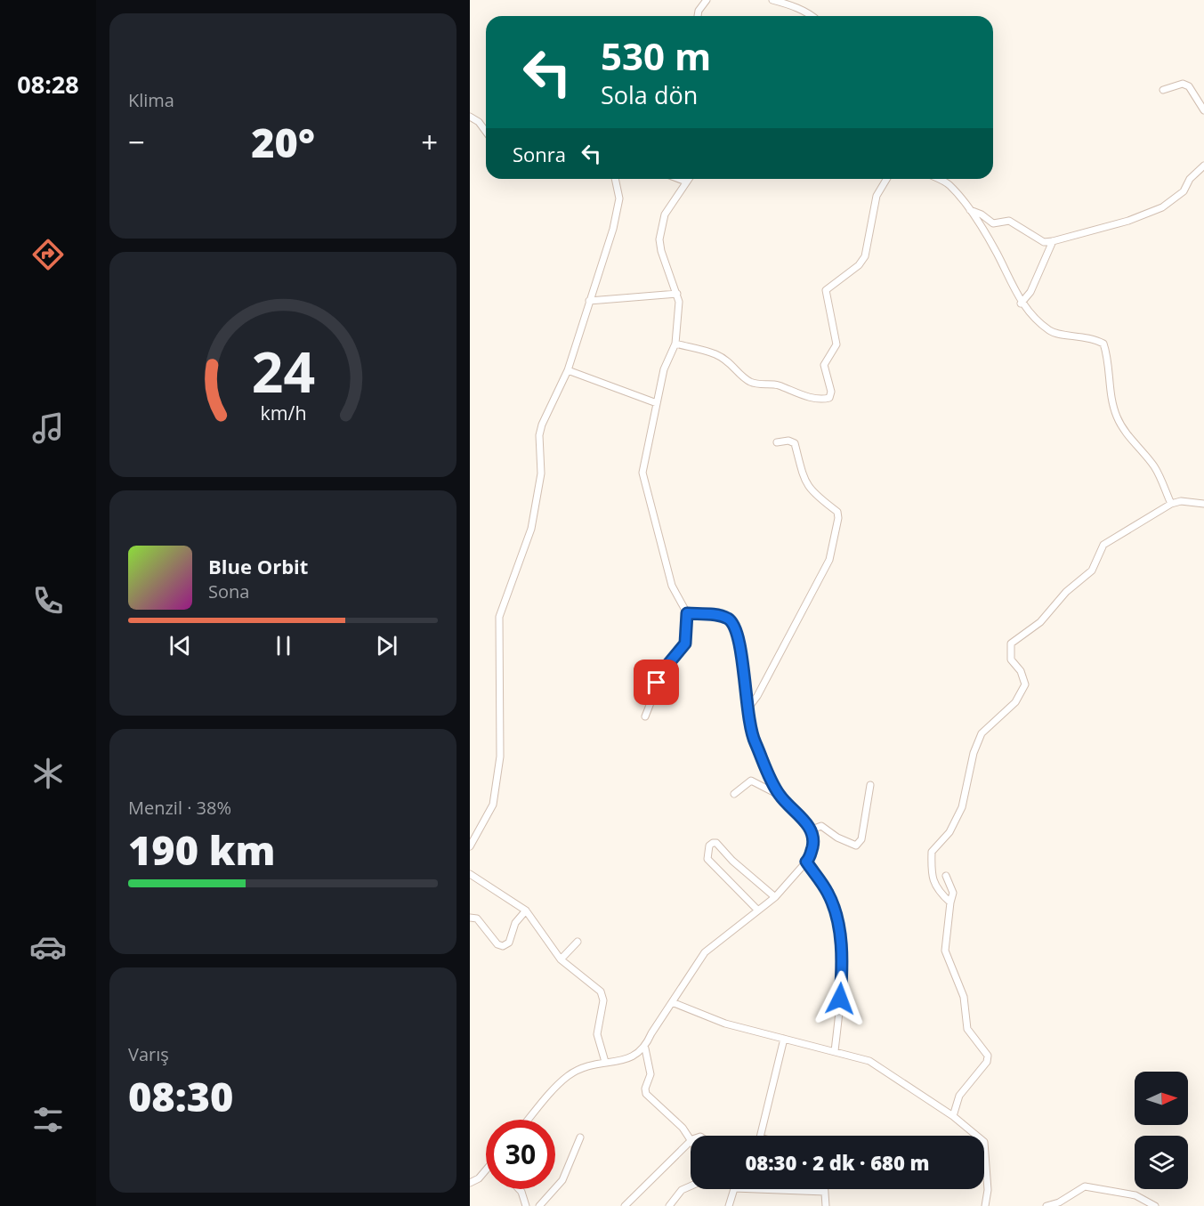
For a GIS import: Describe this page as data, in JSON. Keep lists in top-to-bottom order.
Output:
{
  "north": "right",
  "page": {
    "tabs": "08:28",
    "tile": [
      "Klima",
      ["Menzil · 38%", "190 km"],
      ["Varış", "08:30"]
    ],
    "turn": ["530 m", "Sola dön"],
    "heat": ["−", "20°", "+"],
    "then": "Sonra",
    "song": ["Blue Orbit", "Sona"],
    "limit": "30",
    "trip": "08:30 · 2 dk · 680 m",
    "gauge": ["24", "km/h"]
  }
}
